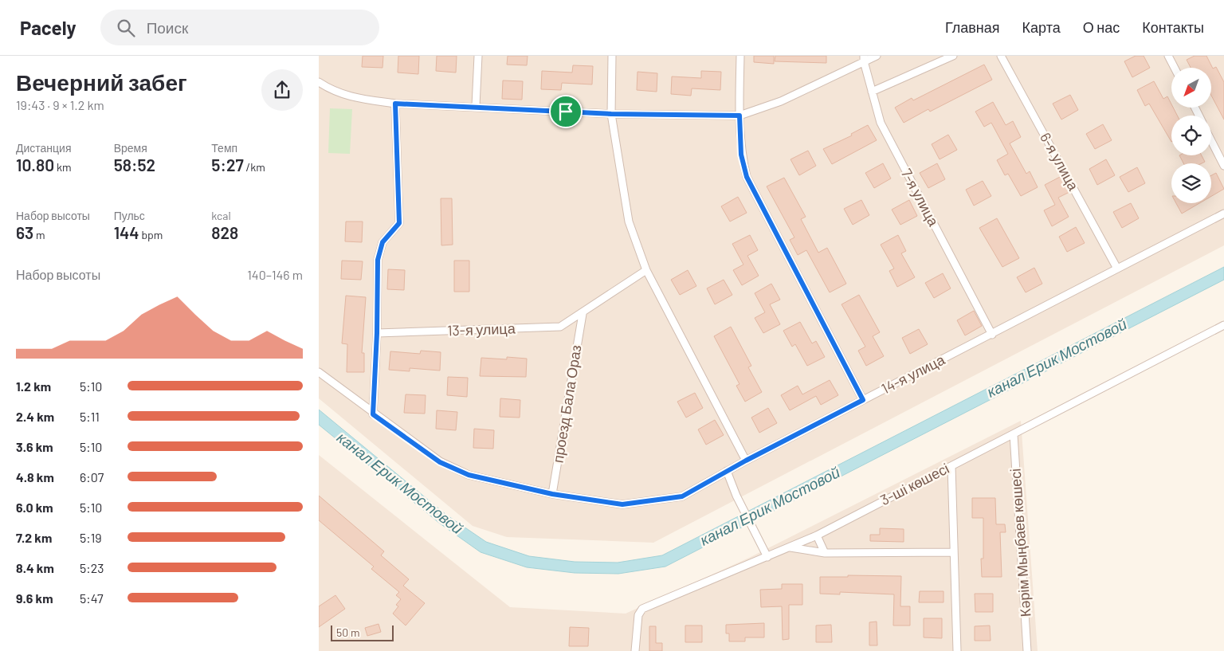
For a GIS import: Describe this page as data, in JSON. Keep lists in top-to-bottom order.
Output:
{
  "streets": {
    "street": [
      "6-я улица",
      "7-я улица",
      "13-я улица",
      "14-я улица",
      "проезд Бала Ораз",
      "3-ші көшесі",
      "Кәрім Мыңбаев көшесі"
    ]
  },
  "crossings": [
    ["6-я улица", "14-я улица"],
    ["7-я улица", "14-я улица"],
    ["13-я улица", "проезд Бала Ораз"],
    ["14-я улица", "проезд Бала Ораз"],
    ["3-ші көшесі", "Кәрім Мыңбаев көшесі"]
  ],
  "water": ["канал Ерик Мостовой"],
  "scale_bar": "50 m",
  "north": "bottom left",
  "page": {
    "header": "Pacely",
    "search": "Поиск",
    "nav": [
      "Главная",
      "Карта",
      "О нас",
      "Контакты"
    ],
    "heading": ["Вечерний забег", "19:43 · 9 × 1.2 km"],
    "stats": [
      ["Дистанция", "10.80 km"],
      ["Время", "58:52"],
      ["Темп", "5:27 /km"],
      ["Набор высоты", "63 m"],
      ["Пульс", "144 bpm"],
      ["kcal", "828"]
    ],
    "chart": ["Набор высоты", "140–146 m"],
    "list": [
      {
        "name": "1.2 km",
        "note": "5:10"
      },
      {
        "name": "2.4 km",
        "note": "5:11"
      },
      {
        "name": "3.6 km",
        "note": "5:10"
      },
      {
        "name": "4.8 km",
        "note": "6:07"
      },
      {
        "name": "6.0 km",
        "note": "5:10"
      },
      {
        "name": "7.2 km",
        "note": "5:19"
      },
      {
        "name": "8.4 km",
        "note": "5:23"
      },
      {
        "name": "9.6 km",
        "note": "5:47"
      }
    ],
    "scale": "50 m"
  }
}
